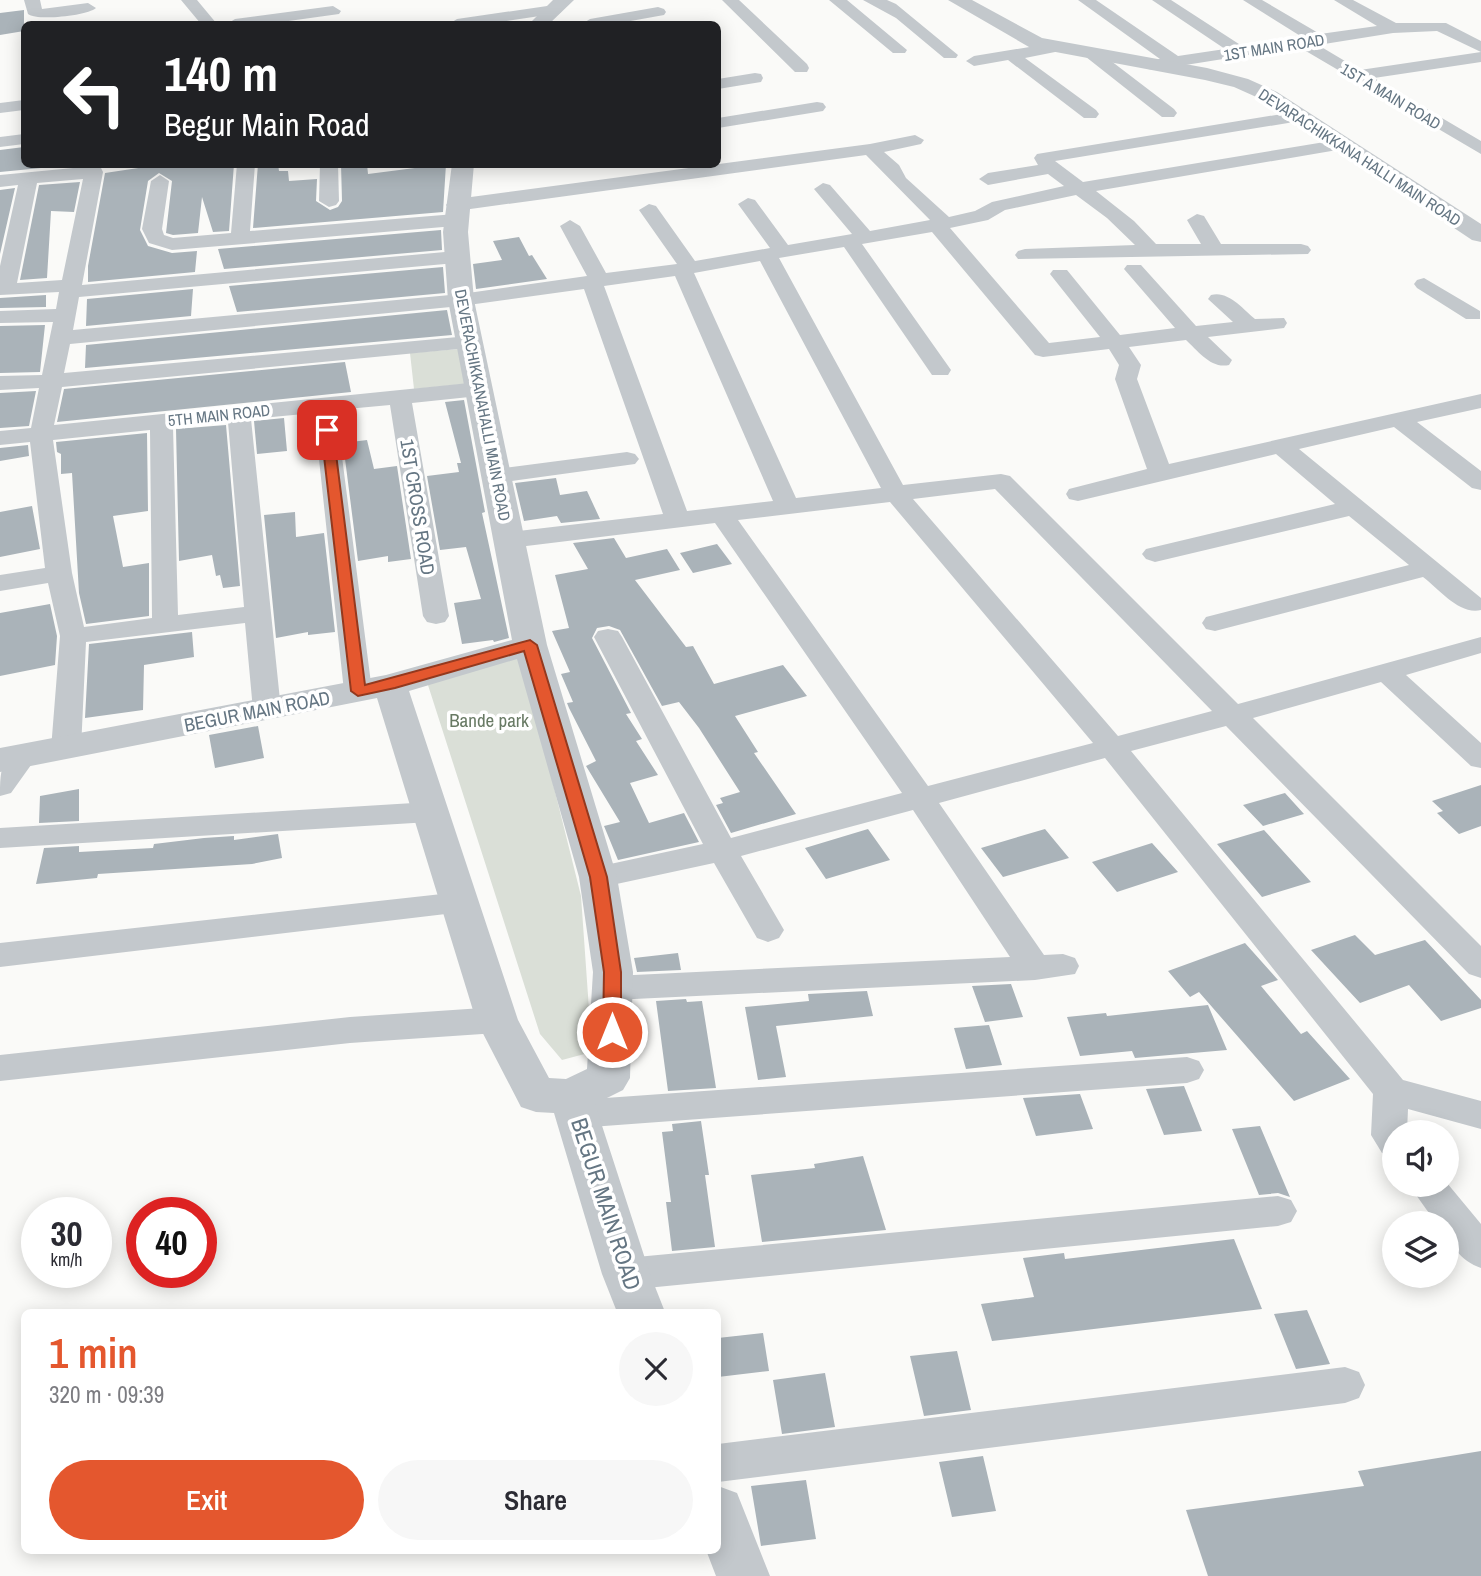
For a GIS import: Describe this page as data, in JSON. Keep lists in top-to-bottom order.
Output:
{
  "streets": {
    "street": [
      "1ST MAIN ROAD",
      "1ST A MAIN ROAD",
      "DEVARACHIKKANA HALLI MAIN ROAD",
      "DEVERACHIKKANAHALLI MAIN ROAD",
      "5TH MAIN ROAD",
      "1ST CROSS ROAD",
      "BEGUR MAIN ROAD"
    ]
  },
  "crossings": [
    ["1ST MAIN ROAD", "1ST A MAIN ROAD"],
    ["1ST MAIN ROAD", "DEVARACHIKKANA HALLI MAIN ROAD"],
    ["DEVERACHIKKANAHALLI MAIN ROAD", "5TH MAIN ROAD"],
    ["DEVERACHIKKANAHALLI MAIN ROAD", "BEGUR MAIN ROAD"],
    ["5TH MAIN ROAD", "1ST CROSS ROAD"]
  ],
  "parks": ["Bande park"],
  "page": {
    "turn": ["140 m", "Begur Main Road"],
    "speed": "30 km/h",
    "limit": "40",
    "heading": ["1 min", "320 m · 09:39"],
    "buttons": ["Exit", "Share"]
  }
}
